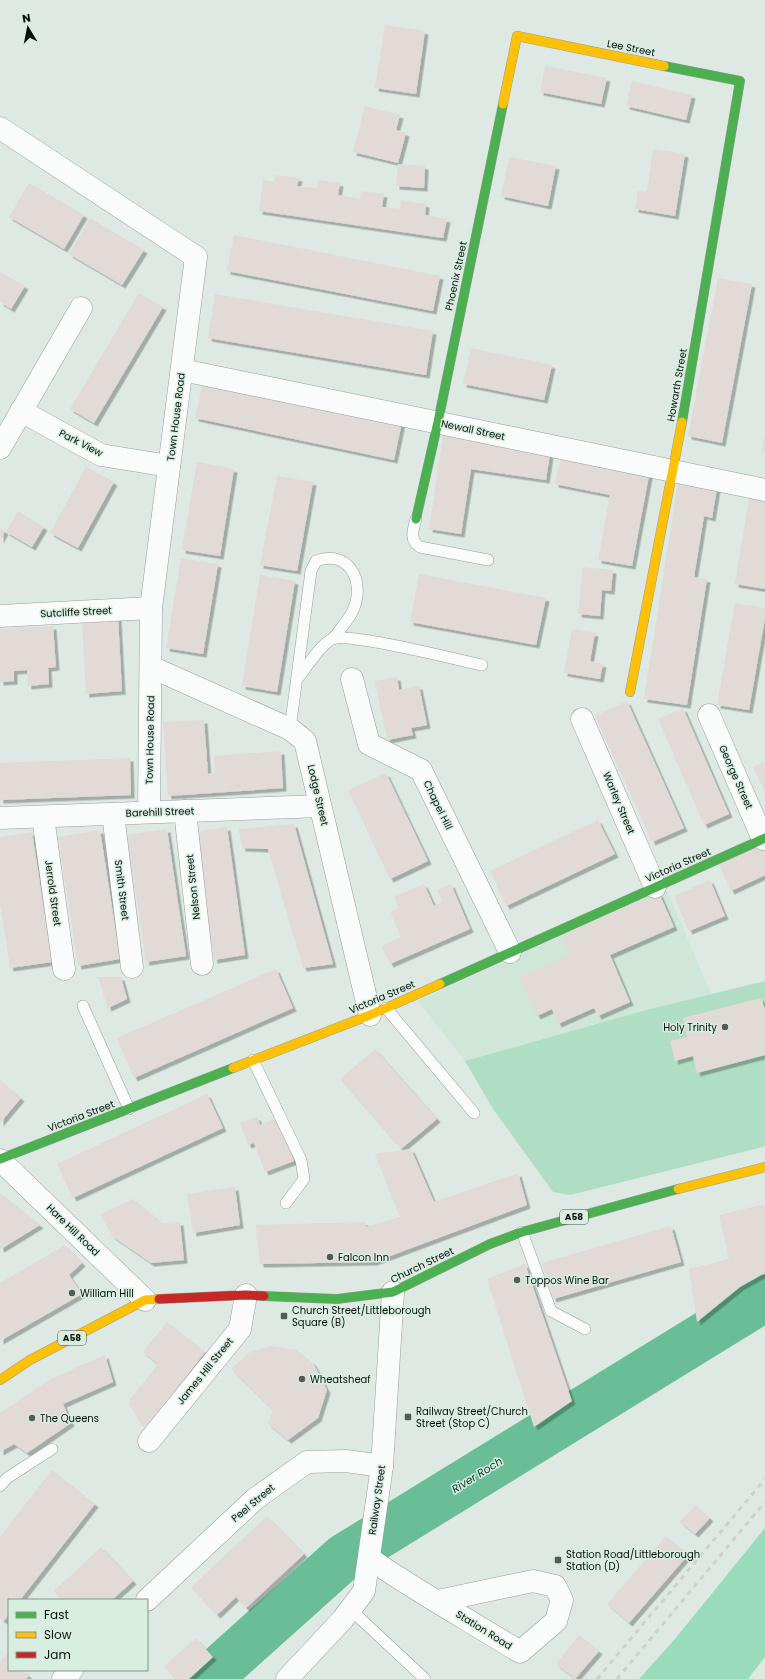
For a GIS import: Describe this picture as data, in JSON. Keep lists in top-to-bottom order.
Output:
{
  "streets": {
    "main road": [
      "Lee Street",
      "Phoenix Street",
      "Howarth Street",
      "Victoria Street",
      "A58",
      "Church Street"
    ],
    "street": [
      "Town House Road",
      "Newall Street",
      "Park View",
      "Sutcliffe Street",
      "George Street",
      "Lodge Street",
      "Warley Street",
      "Chapel Hill",
      "Barehill Street",
      "Nelson Street",
      "Smith Street",
      "Jerrold Street",
      "Hare Hill Road",
      "James Hill Street",
      "Railway Street",
      "Peel Street",
      "Station Road"
    ]
  },
  "crossings": [
    ["Lee Street", "Phoenix Street"],
    ["Lee Street", "Howarth Street"],
    ["Phoenix Street", "Newall Street"],
    ["Howarth Street", "Newall Street"],
    ["Town House Road", "Newall Street"],
    ["Town House Road", "Park View"],
    ["Town House Road", "Sutcliffe Street"],
    ["Town House Road", "Lodge Street"],
    ["Town House Road", "Barehill Street"],
    ["George Street", "Victoria Street"],
    ["Lodge Street", "Barehill Street"],
    ["Lodge Street", "Victoria Street"],
    ["Warley Street", "Victoria Street"],
    ["Chapel Hill", "Victoria Street"],
    ["Barehill Street", "Nelson Street"],
    ["Barehill Street", "Smith Street"],
    ["Barehill Street", "Jerrold Street"],
    ["Victoria Street", "Hare Hill Road"],
    ["Hare Hill Road", "Church Street"],
    ["Church Street", "James Hill Street"],
    ["Church Street", "Railway Street"],
    ["Railway Street", "Peel Street"],
    ["Railway Street", "Station Road"]
  ],
  "water": ["River Roch"],
  "places": {
    "other": [
      "Holy Trinity",
      "Falcon Inn",
      "Toppos Wine Bar",
      "William Hill",
      "Wheatsheaf",
      "The Queens"
    ],
    "transit": ["Church Street/Littleborough Square (B)", "Railway Street/Church Street (Stop C)", "Station Road/Littleborough Station (D)"]
  },
  "legend": ["Fast", "Slow", "Jam"],
  "north": "top"
}
